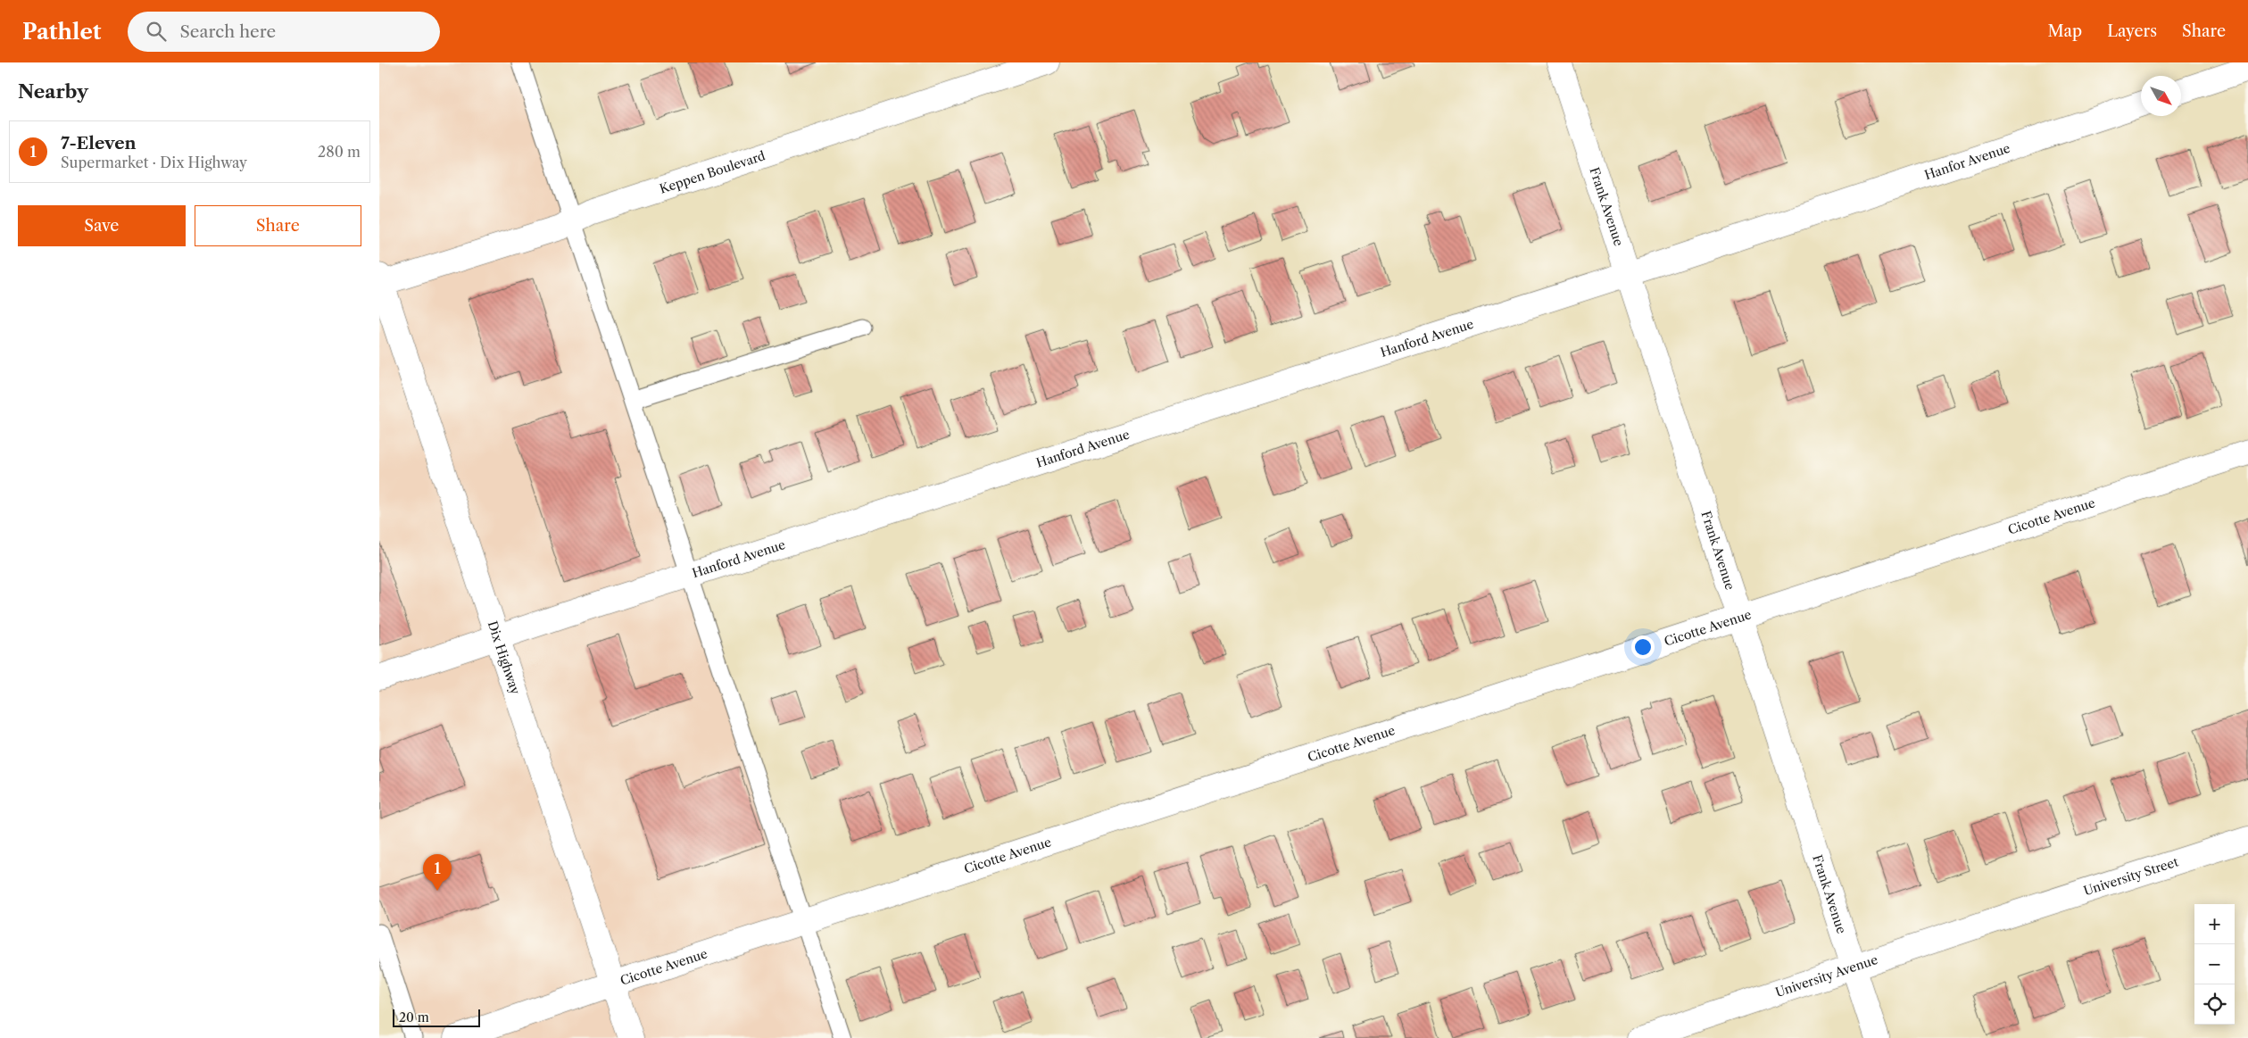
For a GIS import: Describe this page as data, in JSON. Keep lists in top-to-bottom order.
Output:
{
  "streets": {
    "street": [
      "Hanfor Avenue",
      "Keppen Boulevard",
      "Frank Avenue",
      "Hanford Avenue",
      "Cicotte Avenue",
      "Dix Highway",
      "University Street",
      "University Avenue"
    ]
  },
  "crossings": [
    ["Hanfor Avenue", "Hanford Avenue"],
    ["Keppen Boulevard", "Dix Highway"],
    ["Frank Avenue", "Hanford Avenue"],
    ["Frank Avenue", "Cicotte Avenue"],
    ["Frank Avenue", "University Avenue"],
    ["Hanford Avenue", "Dix Highway"],
    ["Cicotte Avenue", "Dix Highway"],
    ["University Street", "University Avenue"]
  ],
  "scale_bar": "20 m",
  "north": "bottom right",
  "page": {
    "header": "Pathlet",
    "search": "Search here",
    "nav": ["Map", "Layers", "Share"],
    "heading": "Nearby",
    "list": [
      {
        "mark": "1",
        "name": "7-Eleven",
        "note": "Supermarket · Dix Highway",
        "value": "280 m"
      }
    ],
    "buttons": ["Save", "Share"],
    "pins": "1",
    "map_buttons": ["+", "−"],
    "scale": "20 m"
  }
}
